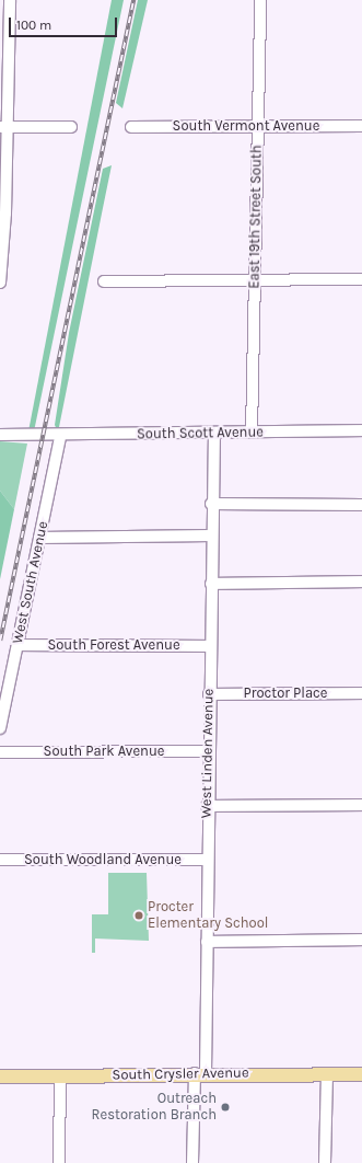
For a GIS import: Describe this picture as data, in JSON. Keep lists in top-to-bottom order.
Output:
{
  "streets": {
    "main road": ["South Crysler Avenue"],
    "street": [
      "South Vermont Avenue",
      "East 19th Street South",
      "South Scott Avenue",
      "West South Avenue",
      "South Forest Avenue",
      "Proctor Place",
      "South Park Avenue",
      "West Linden Avenue",
      "South Woodland Avenue"
    ]
  },
  "crossings": [
    ["South Vermont Avenue", "East 19th Street South"],
    ["East 19th Street South", "South Scott Avenue"],
    ["South Scott Avenue", "West South Avenue"],
    ["South Scott Avenue", "West Linden Avenue"],
    ["West South Avenue", "South Forest Avenue"],
    ["South Forest Avenue", "West Linden Avenue"],
    ["Proctor Place", "West Linden Avenue"],
    ["South Park Avenue", "West Linden Avenue"],
    ["West Linden Avenue", "South Woodland Avenue"],
    ["West Linden Avenue", "South Crysler Avenue"]
  ],
  "places": ["Procter Elementary School", "Outreach Restoration Branch"],
  "scale_bar": "100 m"
}
